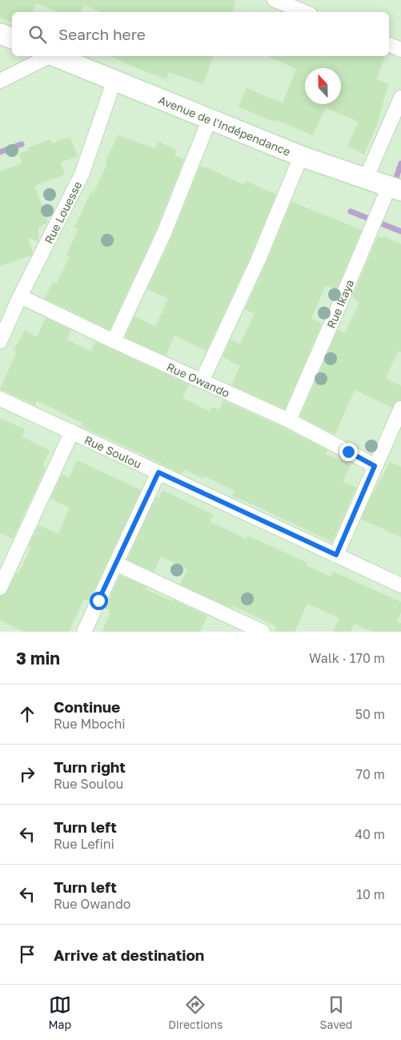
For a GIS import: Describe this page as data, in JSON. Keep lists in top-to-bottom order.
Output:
{
  "streets": {
    "street": [
      "Avenue de l'Indépendance",
      "Rue Louesse",
      "Rue Ikaya",
      "Rue Owando",
      "Rue Soulou"
    ]
  },
  "crossings": [
    ["Avenue de l'Indépendance", "Rue Louesse"],
    ["Avenue de l'Indépendance", "Rue Ikaya"],
    ["Rue Louesse", "Rue Owando"],
    ["Rue Ikaya", "Rue Owando"]
  ],
  "north": "top",
  "page": {
    "search": "Search here",
    "heading": ["3 min", "Walk · 170 m"],
    "list": [
      ["Continue", "Rue Mbochi", "50 m"],
      ["Turn right", "Rue Soulou", "70 m"],
      ["Turn left", "Rue Lefini", "40 m"],
      ["Turn left", "Rue Owando", "10 m"],
      "Arrive at destination"
    ],
    "nav": ["Map", "Directions", "Saved"]
  }
}
